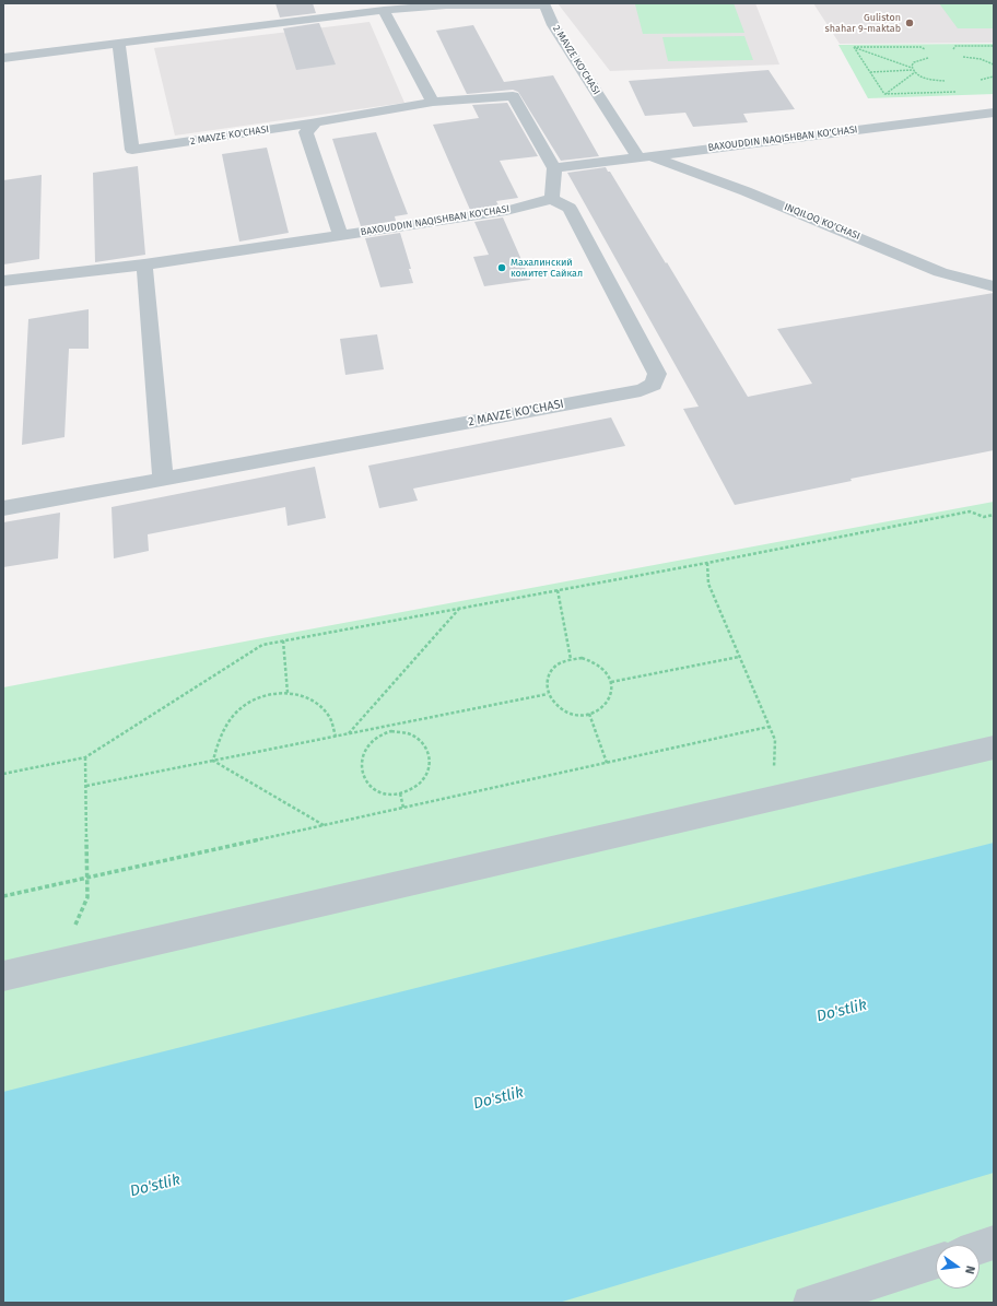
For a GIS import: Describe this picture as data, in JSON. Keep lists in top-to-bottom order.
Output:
{
  "streets": {
    "street": ["2 MAVZE KO'CHASI", "BAXOUDDIN NAQISHBAN KO'CHASI", "INQILOQ KO'CHASI"]
  },
  "crossings": [
    ["2 MAVZE KO'CHASI", "BAXOUDDIN NAQISHBAN KO'CHASI"],
    ["2 MAVZE KO'CHASI", "INQILOQ KO'CHASI"],
    ["BAXOUDDIN NAQISHBAN KO'CHASI", "INQILOQ KO'CHASI"]
  ],
  "water": ["Do'stlik"],
  "places": ["Guliston shahar 9-maktab", "Махалинский комитет Сайкал"],
  "north": "right"
}
